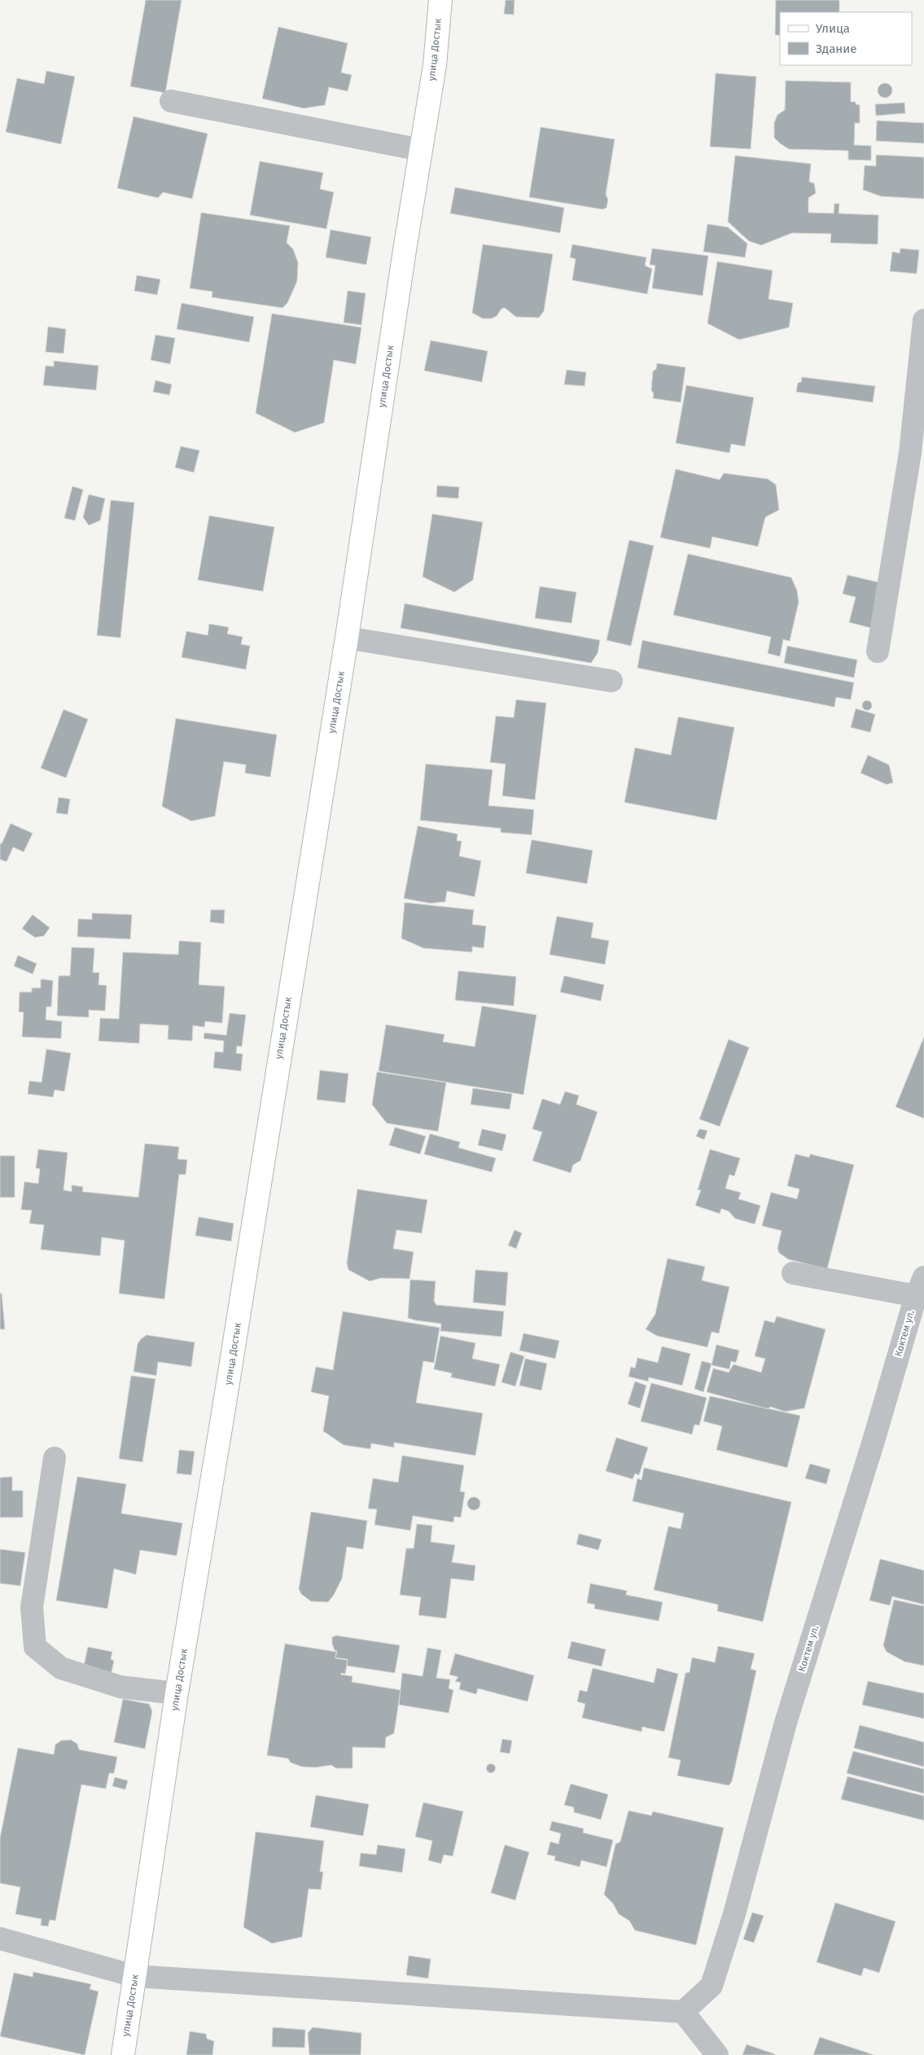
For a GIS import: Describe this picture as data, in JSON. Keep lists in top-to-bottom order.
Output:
{
  "streets": {
    "main road": ["улица Достык"],
    "street": ["Коктем ул."]
  },
  "legend": ["Улица", "Здание"]
}
